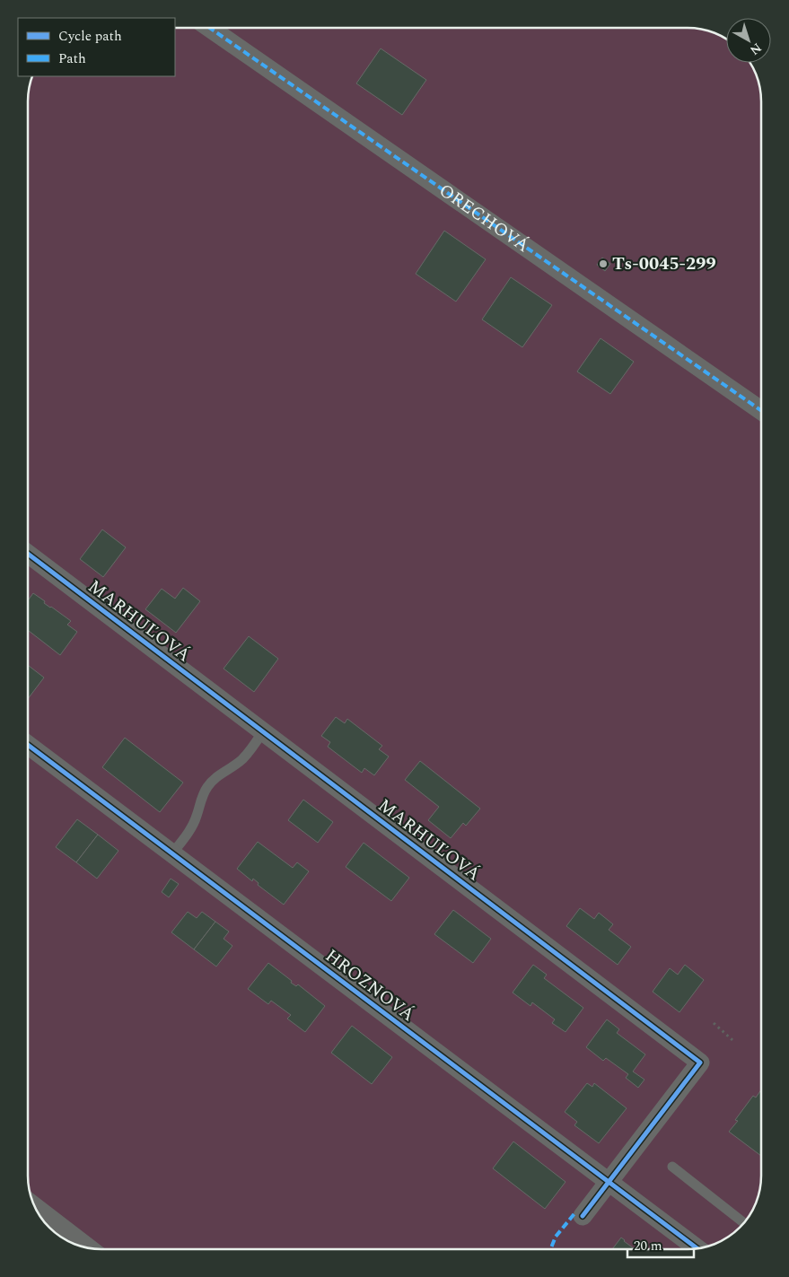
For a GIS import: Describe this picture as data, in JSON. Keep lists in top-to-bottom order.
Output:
{
  "streets": {
    "street": ["ORECHOVÁ", "MARHUĽOVÁ", "HROZNOVÁ"]
  },
  "crossings": [
    ["MARHUĽOVÁ", "HROZNOVÁ"]
  ],
  "places": ["Ts-0045-299"],
  "legend": ["Cycle path", "Path"],
  "scale_bar": "20 m",
  "north": "bottom right"
}
